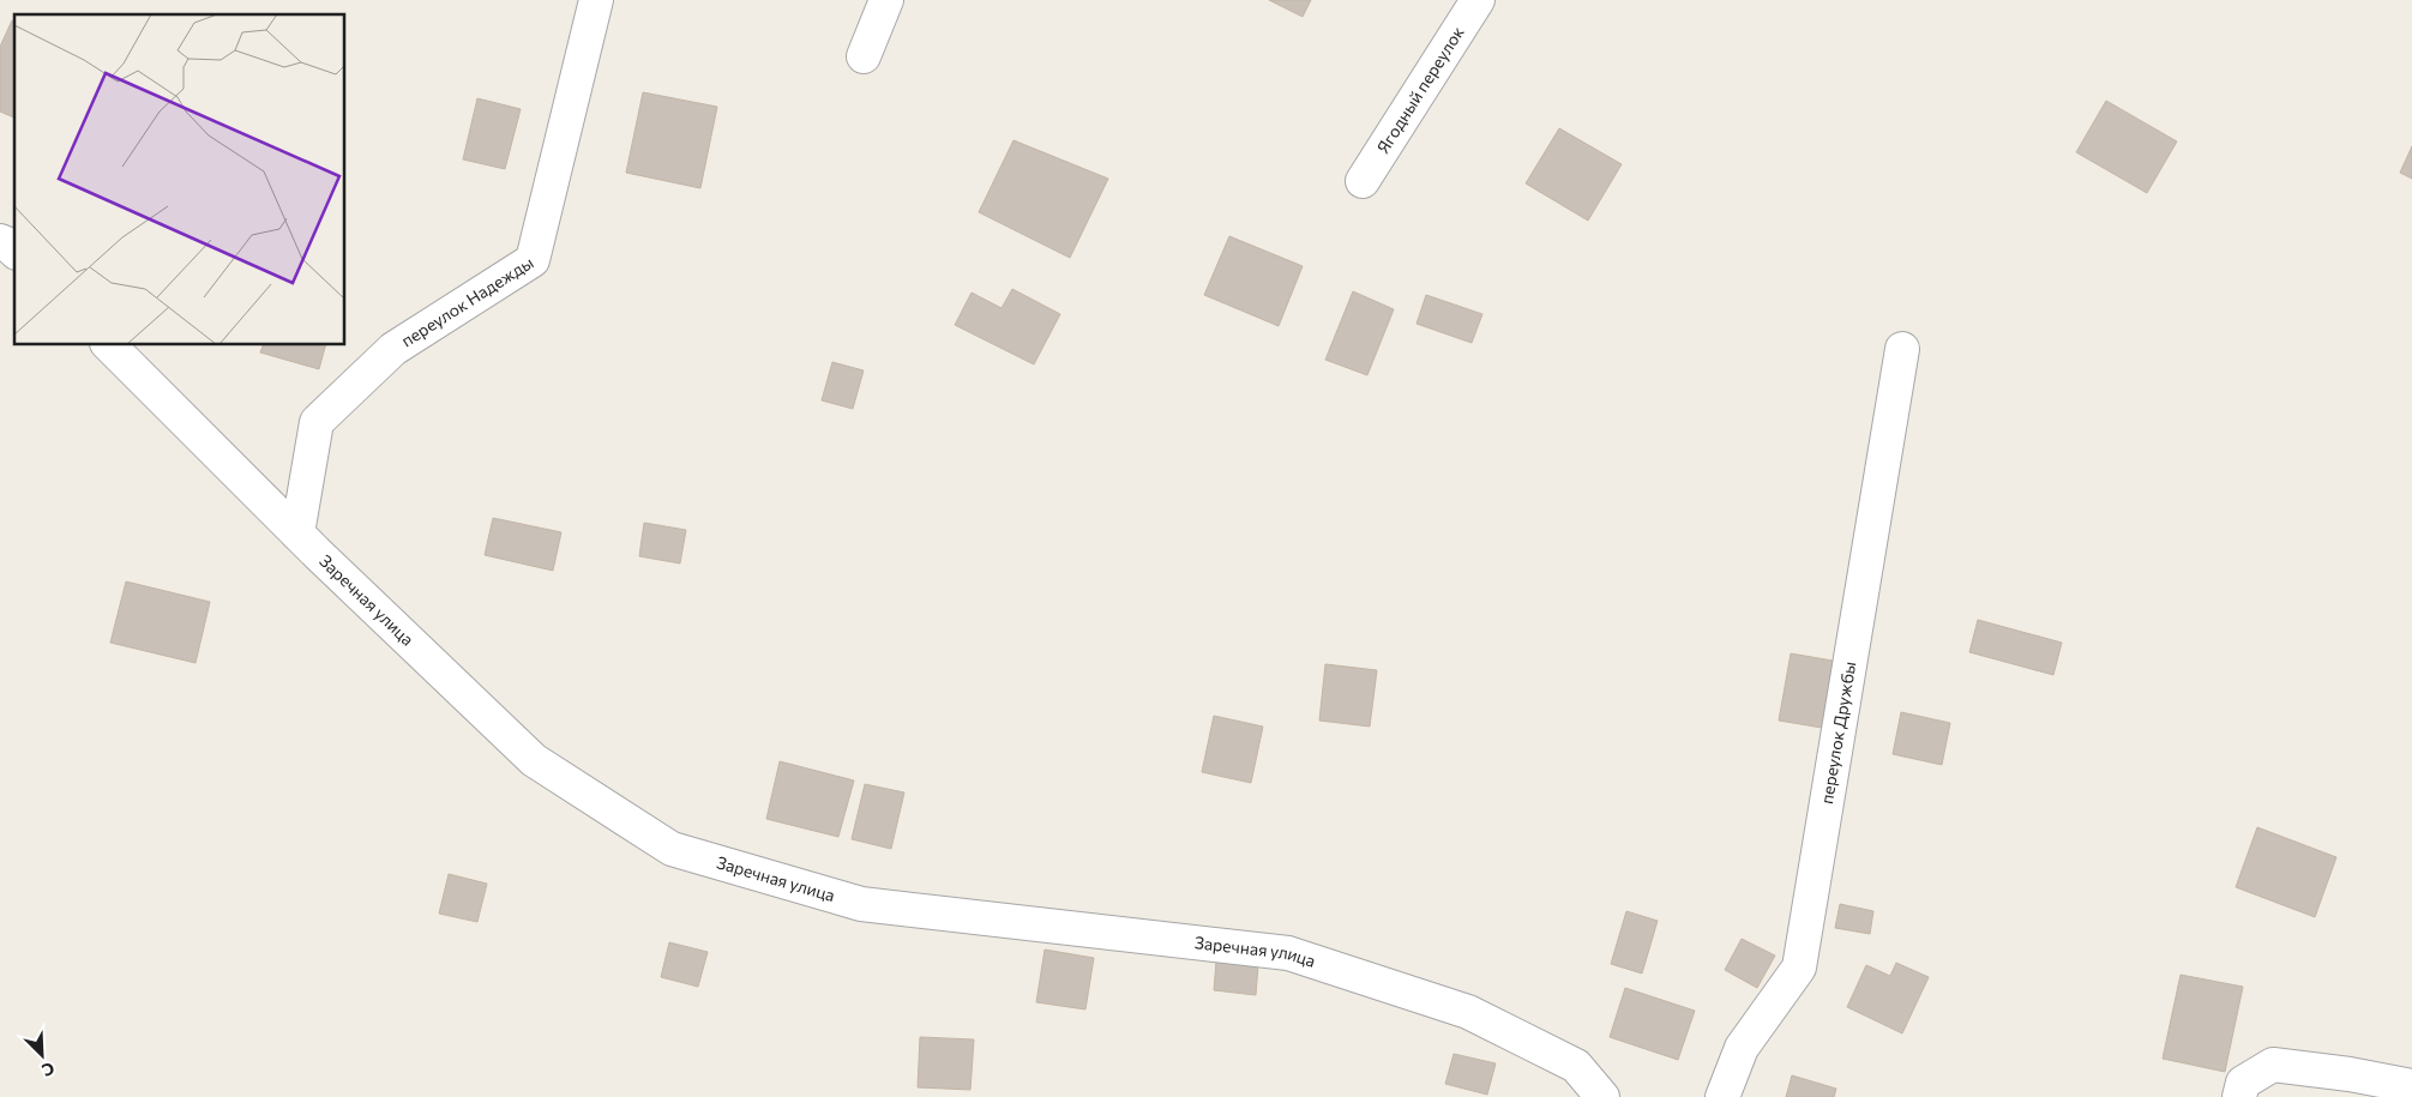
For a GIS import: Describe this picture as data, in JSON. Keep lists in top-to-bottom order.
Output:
{
  "streets": {
    "street": [
      "Ягодный переулок",
      "переулок Надежды",
      "Заречная улица",
      "переулок Дружбы"
    ]
  },
  "crossings": [
    ["переулок Надежды", "Заречная улица"]
  ],
  "north": "bottom right"
}
